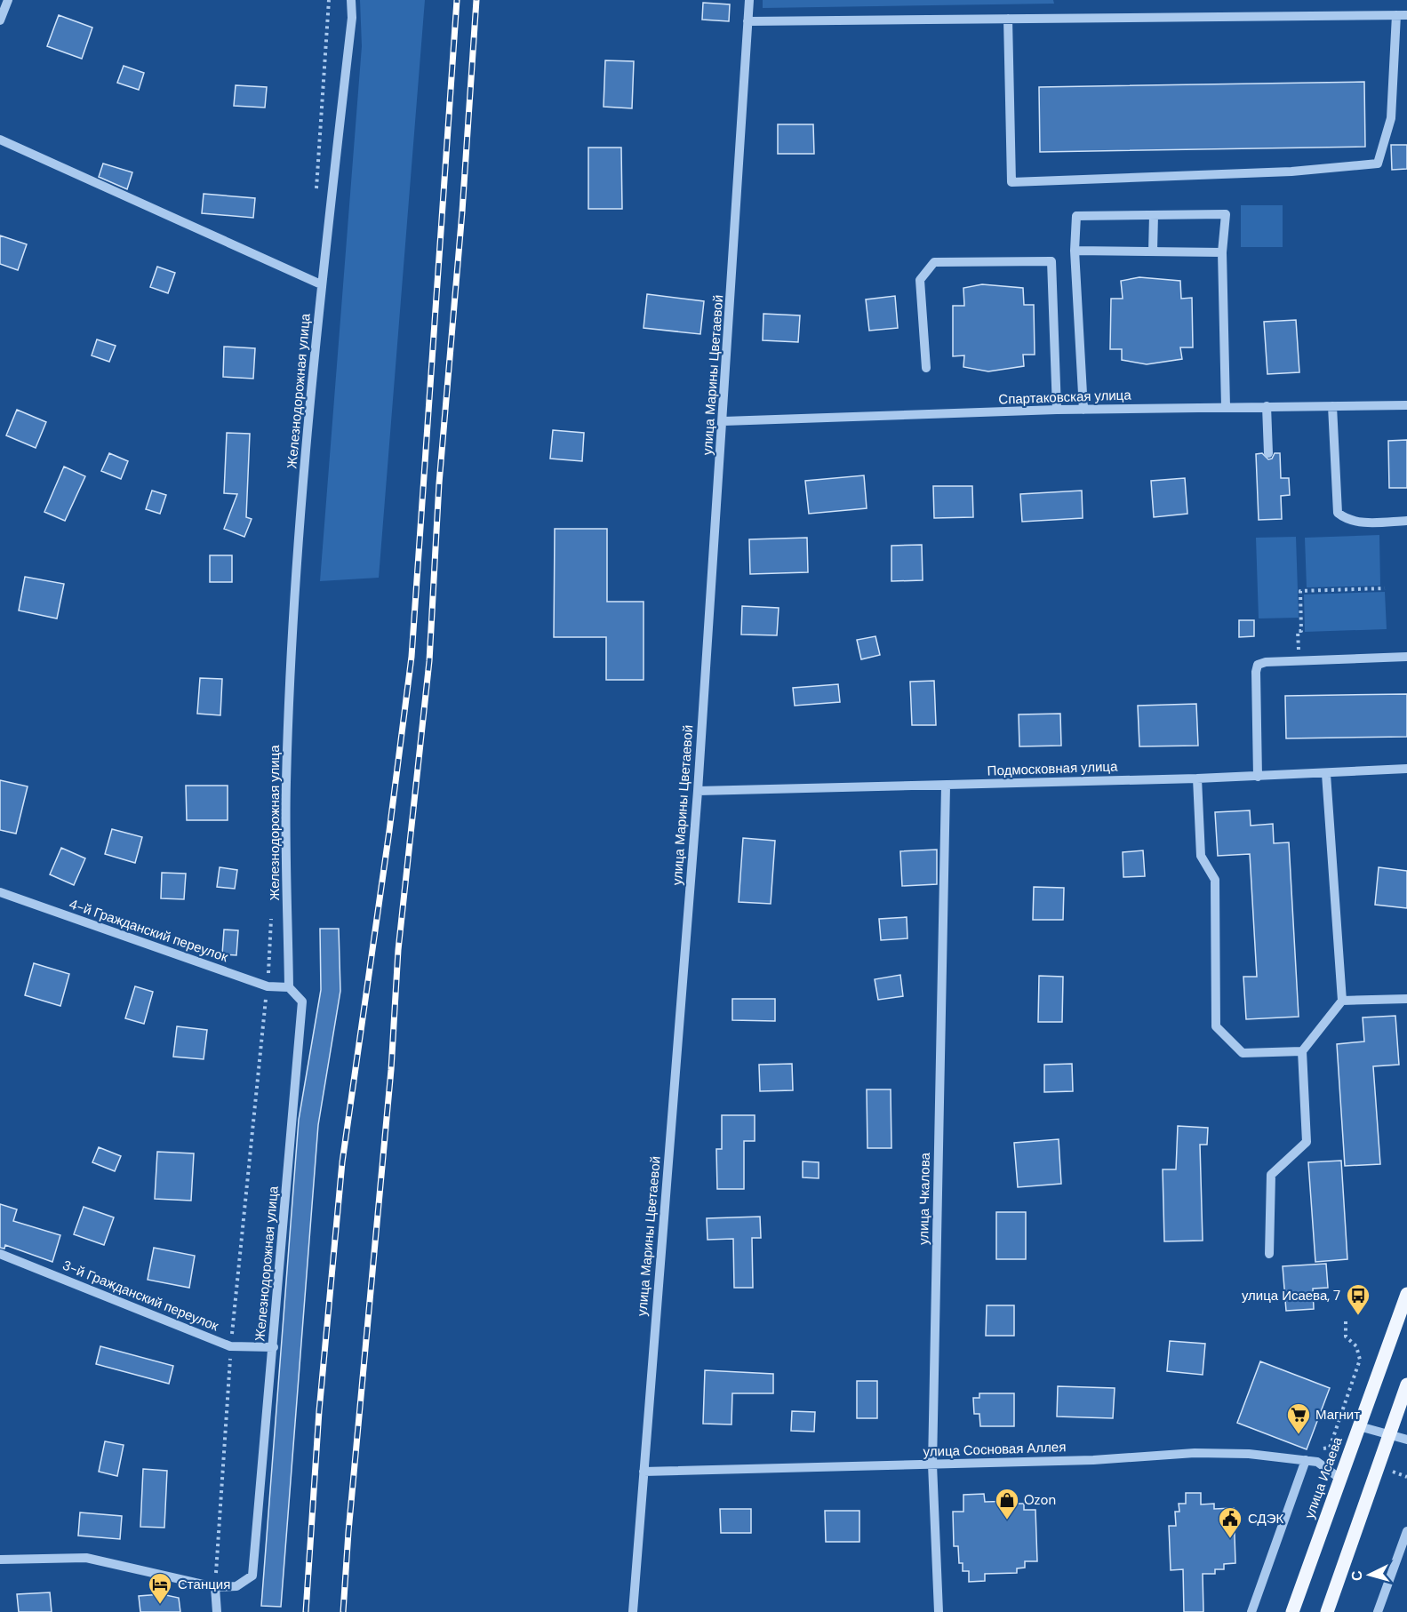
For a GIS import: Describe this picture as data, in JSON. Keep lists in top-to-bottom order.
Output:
{
  "streets": {
    "main road": ["улица Исаева"],
    "street": [
      "улица Марины Цветаевой",
      "Железнодорожная улица",
      "Спартаковская улица",
      "Подмосковная улица",
      "4-й Гражданский переулок",
      "улица Чкалова",
      "3-й Гражданский переулок",
      "улица Сосновая Аллея"
    ]
  },
  "crossings": [
    ["улица Марины Цветаевой", "Спартаковская улица"],
    ["улица Марины Цветаевой", "Подмосковная улица"],
    ["улица Марины Цветаевой", "улица Сосновая Аллея"],
    ["Железнодорожная улица", "4-й Гражданский переулок"],
    ["Железнодорожная улица", "3-й Гражданский переулок"],
    ["Подмосковная улица", "улица Чкалова"],
    ["улица Чкалова", "улица Сосновая Аллея"],
    ["улица Сосновая Аллея", "улица Исаева"]
  ],
  "places": {
    "bus stop": ["улица Исаева, 7"],
    "supermarket": ["Магнит"],
    "shop": ["Ozon"],
    "public building": ["СДЭК"],
    "hotel": ["Станция"]
  },
  "north": "left"
}
